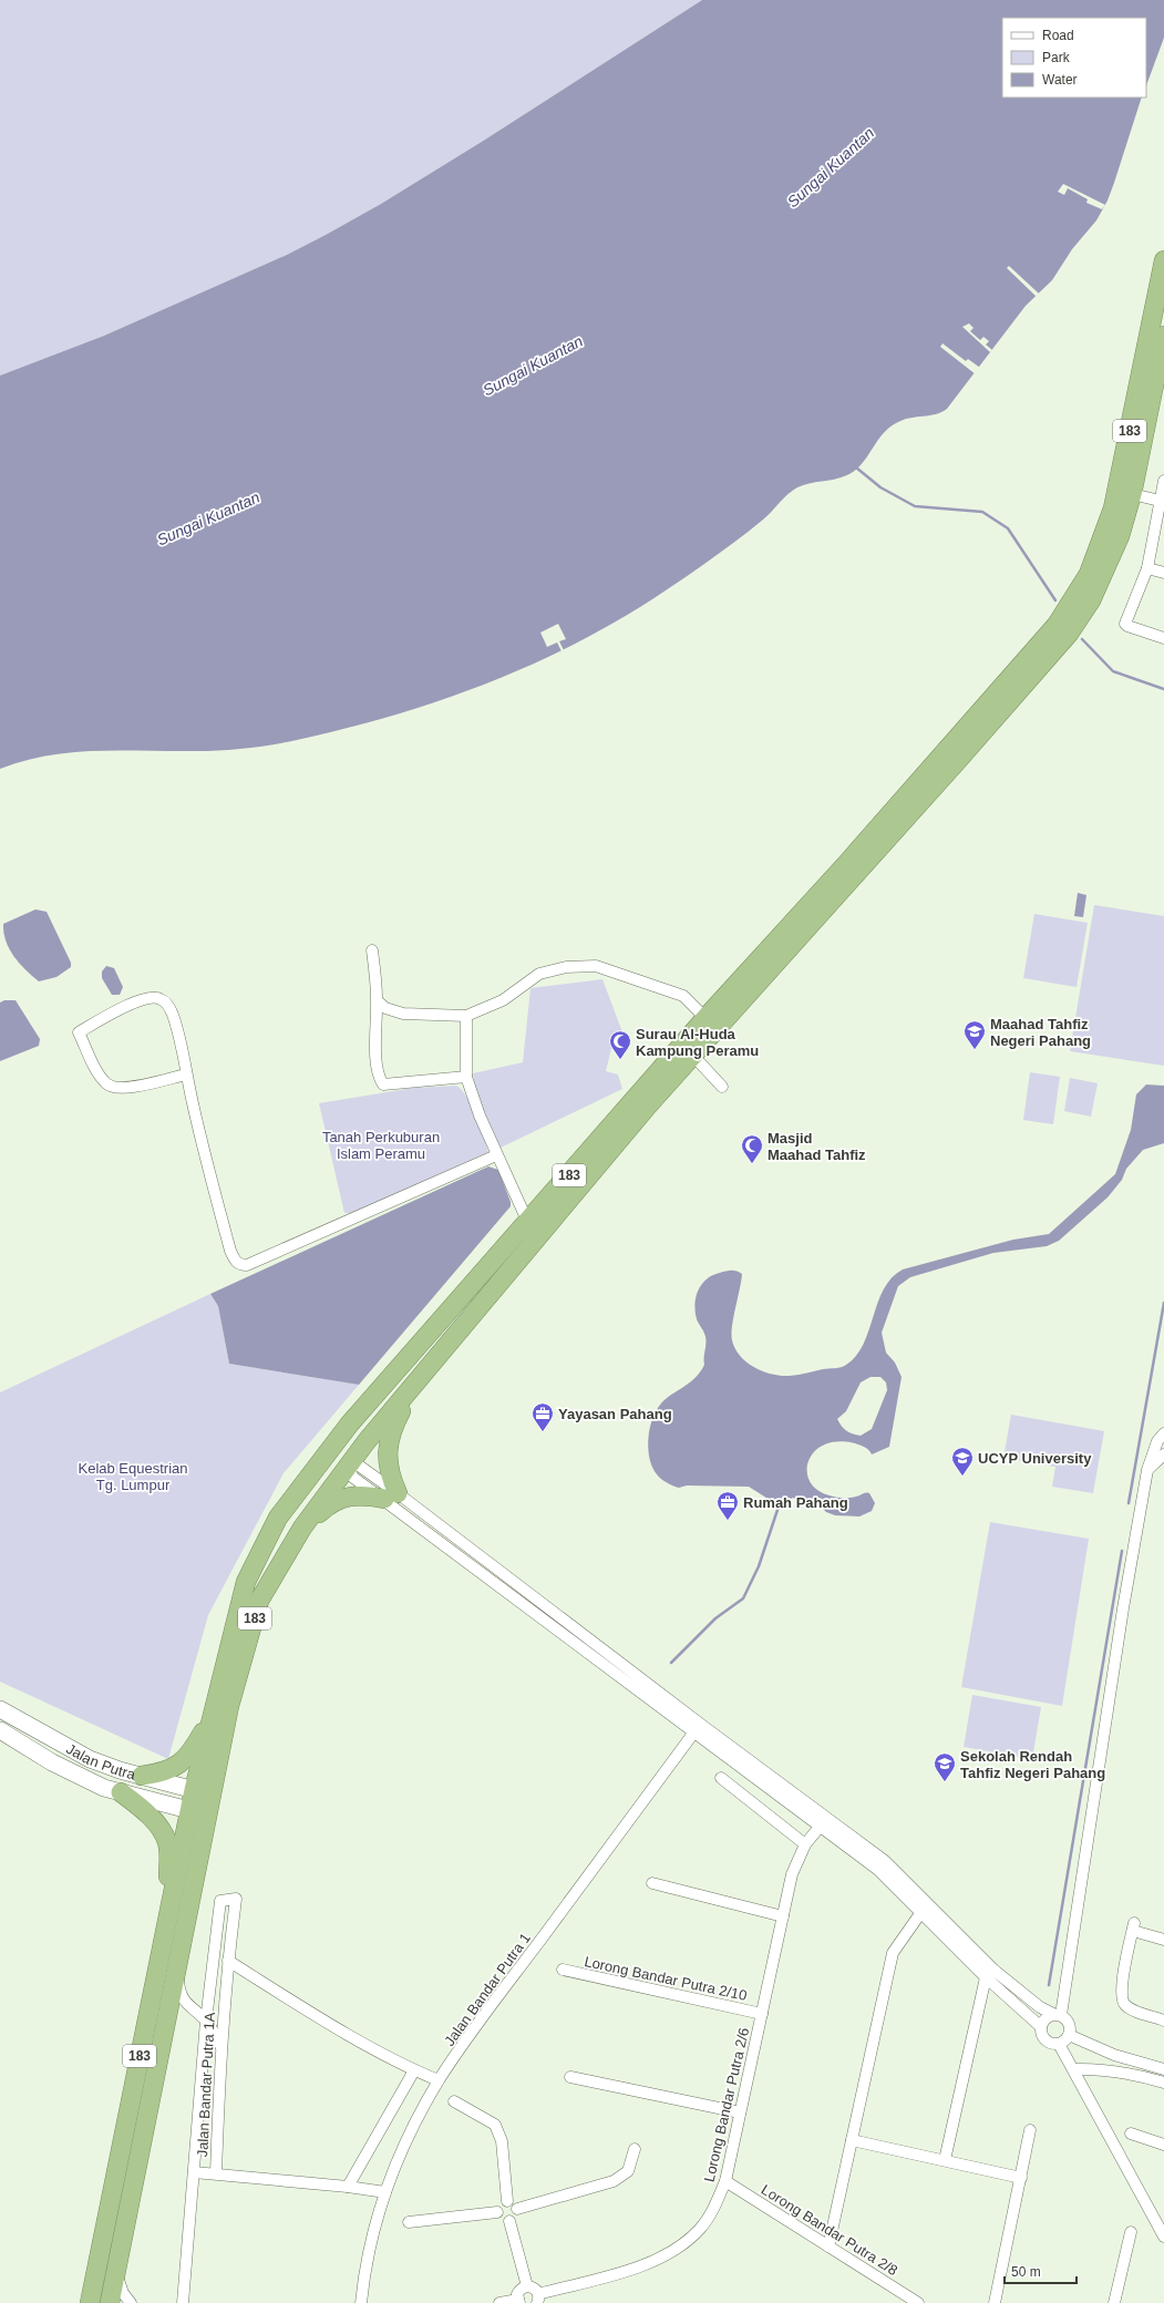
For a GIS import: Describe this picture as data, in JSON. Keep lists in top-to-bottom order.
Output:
{
  "streets": {
    "highway": ["183"],
    "main road": ["Jalan Putra"],
    "street": [
      "Lorong Bandar Putra 2/10",
      "Jalan Bandar Putra 1",
      "Jalan Bandar Putra 1A",
      "Lorong Bandar Putra 2/6",
      "Lorong Bandar Putra 2/8"
    ]
  },
  "crossings": [
    ["183", "Jalan Putra"],
    ["Lorong Bandar Putra 2/10", "Lorong Bandar Putra 2/6"],
    ["Jalan Bandar Putra 1", "Jalan Bandar Putra 1A"],
    ["Lorong Bandar Putra 2/6", "Lorong Bandar Putra 2/8"]
  ],
  "water": ["Sungai Kuantan"],
  "parks": ["Tanah Perkuburan Islam Peramu", "Kelab Equestrian Tg. Lumpur"],
  "places": {
    "school or university": ["Maahad Tahfiz Negeri Pahang", "UCYP University", "Sekolah Rendah Tahfiz Negeri Pahang"],
    "mosque": ["Surau Al-Huda Kampung Peramu", "Masjid Maahad Tahfiz"],
    "office": ["Yayasan Pahang", "Rumah Pahang"]
  },
  "legend": ["Road", "Park", "Water"],
  "scale_bar": "50 m"
}
